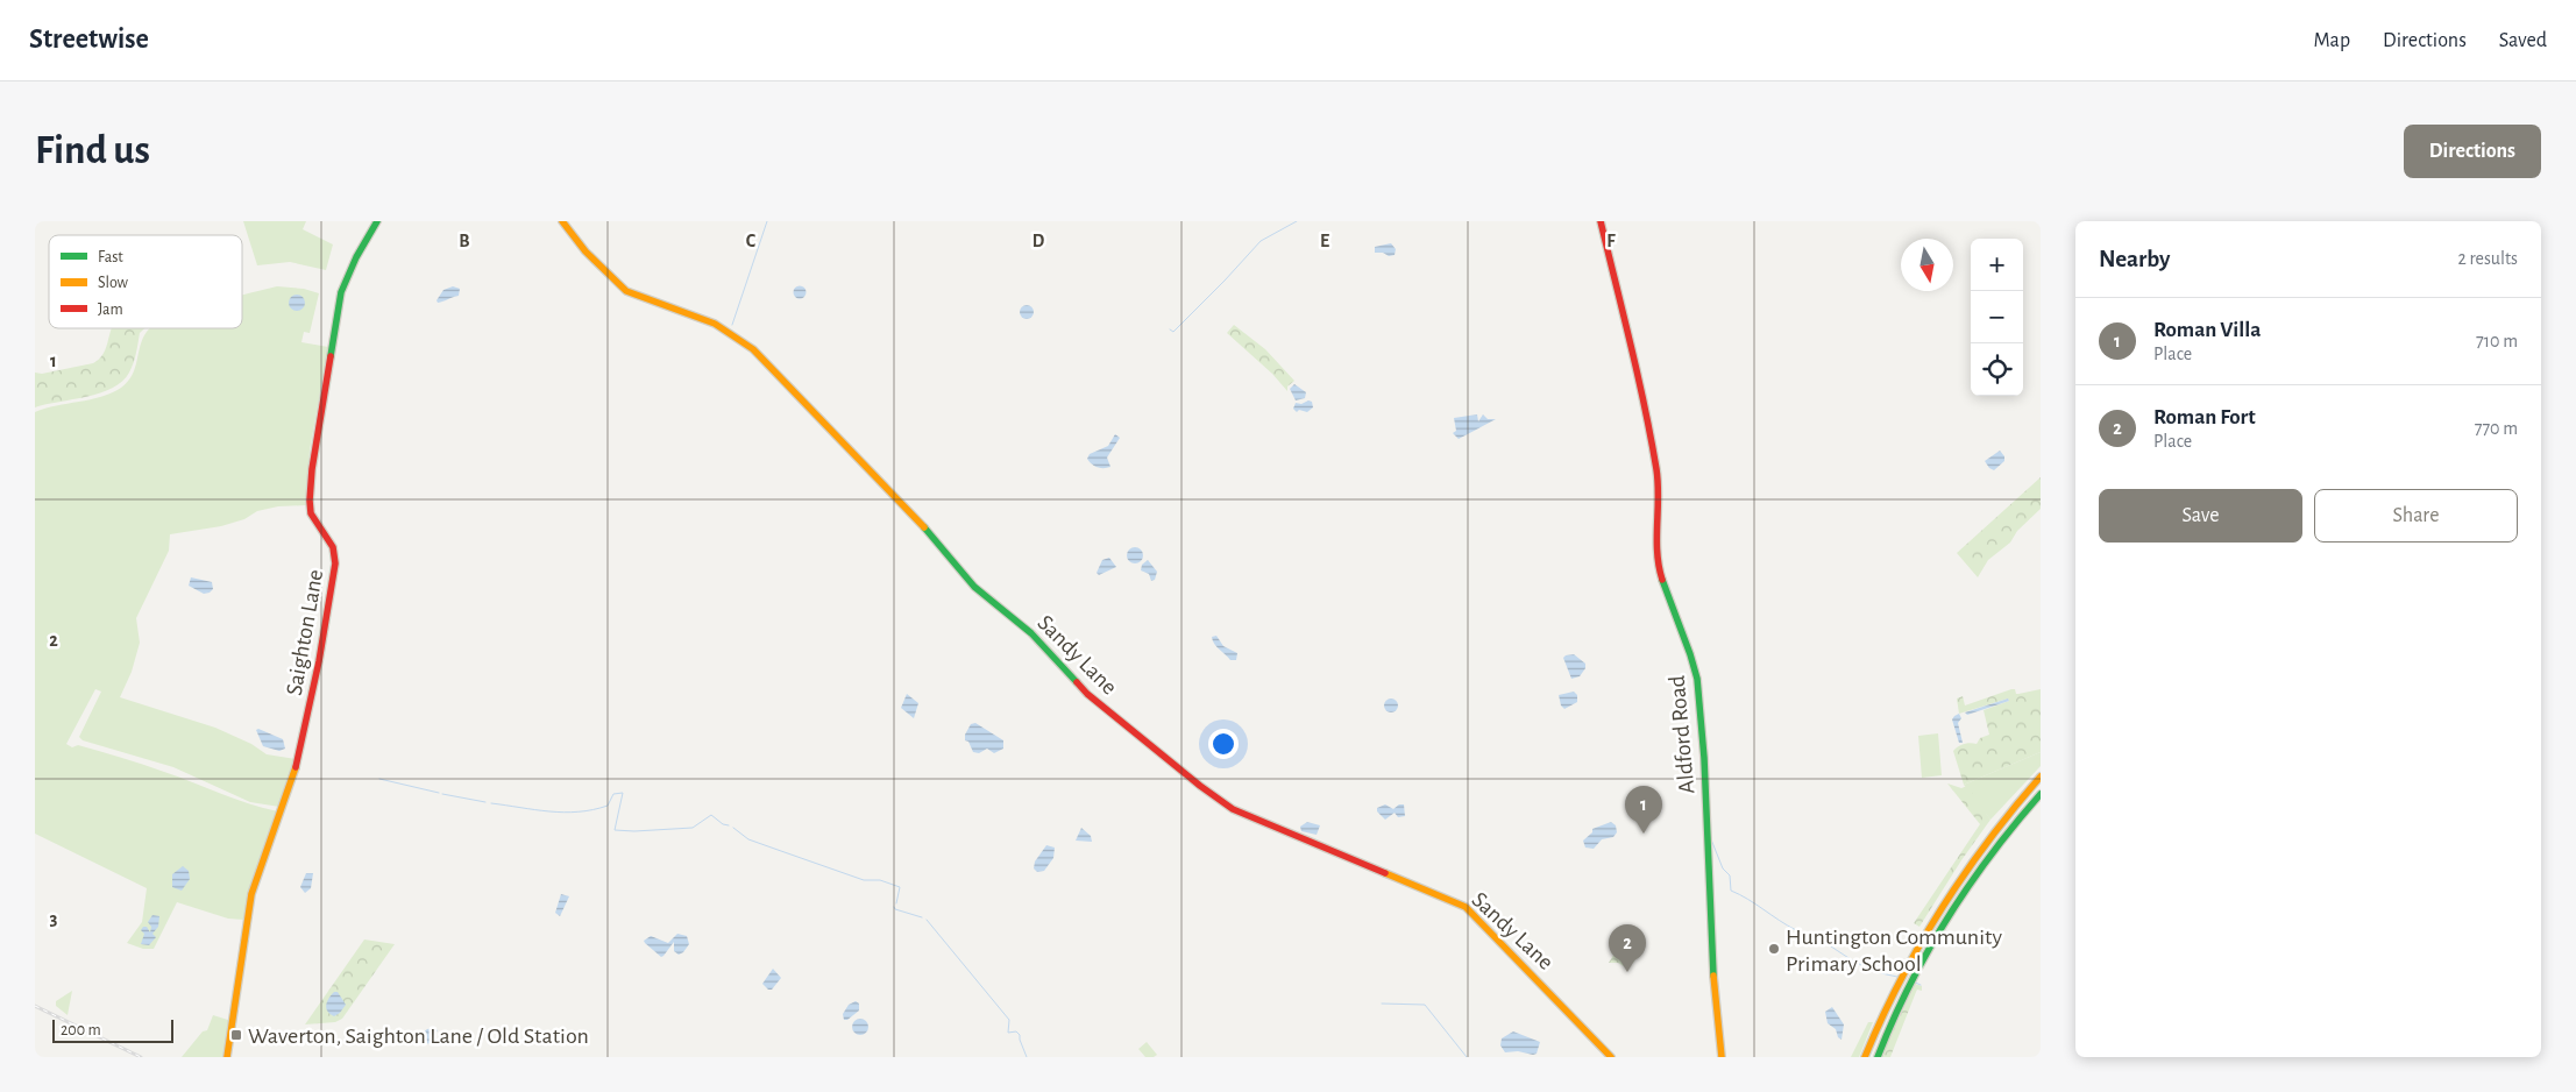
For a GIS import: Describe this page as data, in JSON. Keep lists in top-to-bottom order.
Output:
{
  "streets": {
    "main road": ["Saighton Lane", "Sandy Lane", "Aldford Road"]
  },
  "places": {
    "other": ["Huntington Community Primary School"],
    "transit": ["Waverton, Saighton Lane / Old Station"]
  },
  "legend": ["Fast", "Slow", "Jam"],
  "scale_bar": "200 m",
  "north": "bottom",
  "page": {
    "header": "Streetwise",
    "nav": ["Map", "Directions", "Saved"],
    "buttons": [
      "Directions",
      ["Save", "Share"]
    ],
    "title": "Find us",
    "heading": ["Nearby", "2 results"],
    "map_buttons": ["+", "−"],
    "list": [
      {
        "mark": "1",
        "name": "Roman Villa",
        "note": "Place",
        "value": "710 m"
      },
      {
        "mark": "2",
        "name": "Roman Fort",
        "note": "Place",
        "value": "770 m"
      }
    ],
    "pins": ["1", "2"],
    "scale": "200 m"
  },
  "grid": {
    "columns": [
      "B",
      "C",
      "D",
      "E",
      "F"
    ],
    "rows": ["1", "2", "3"]
  }
}
